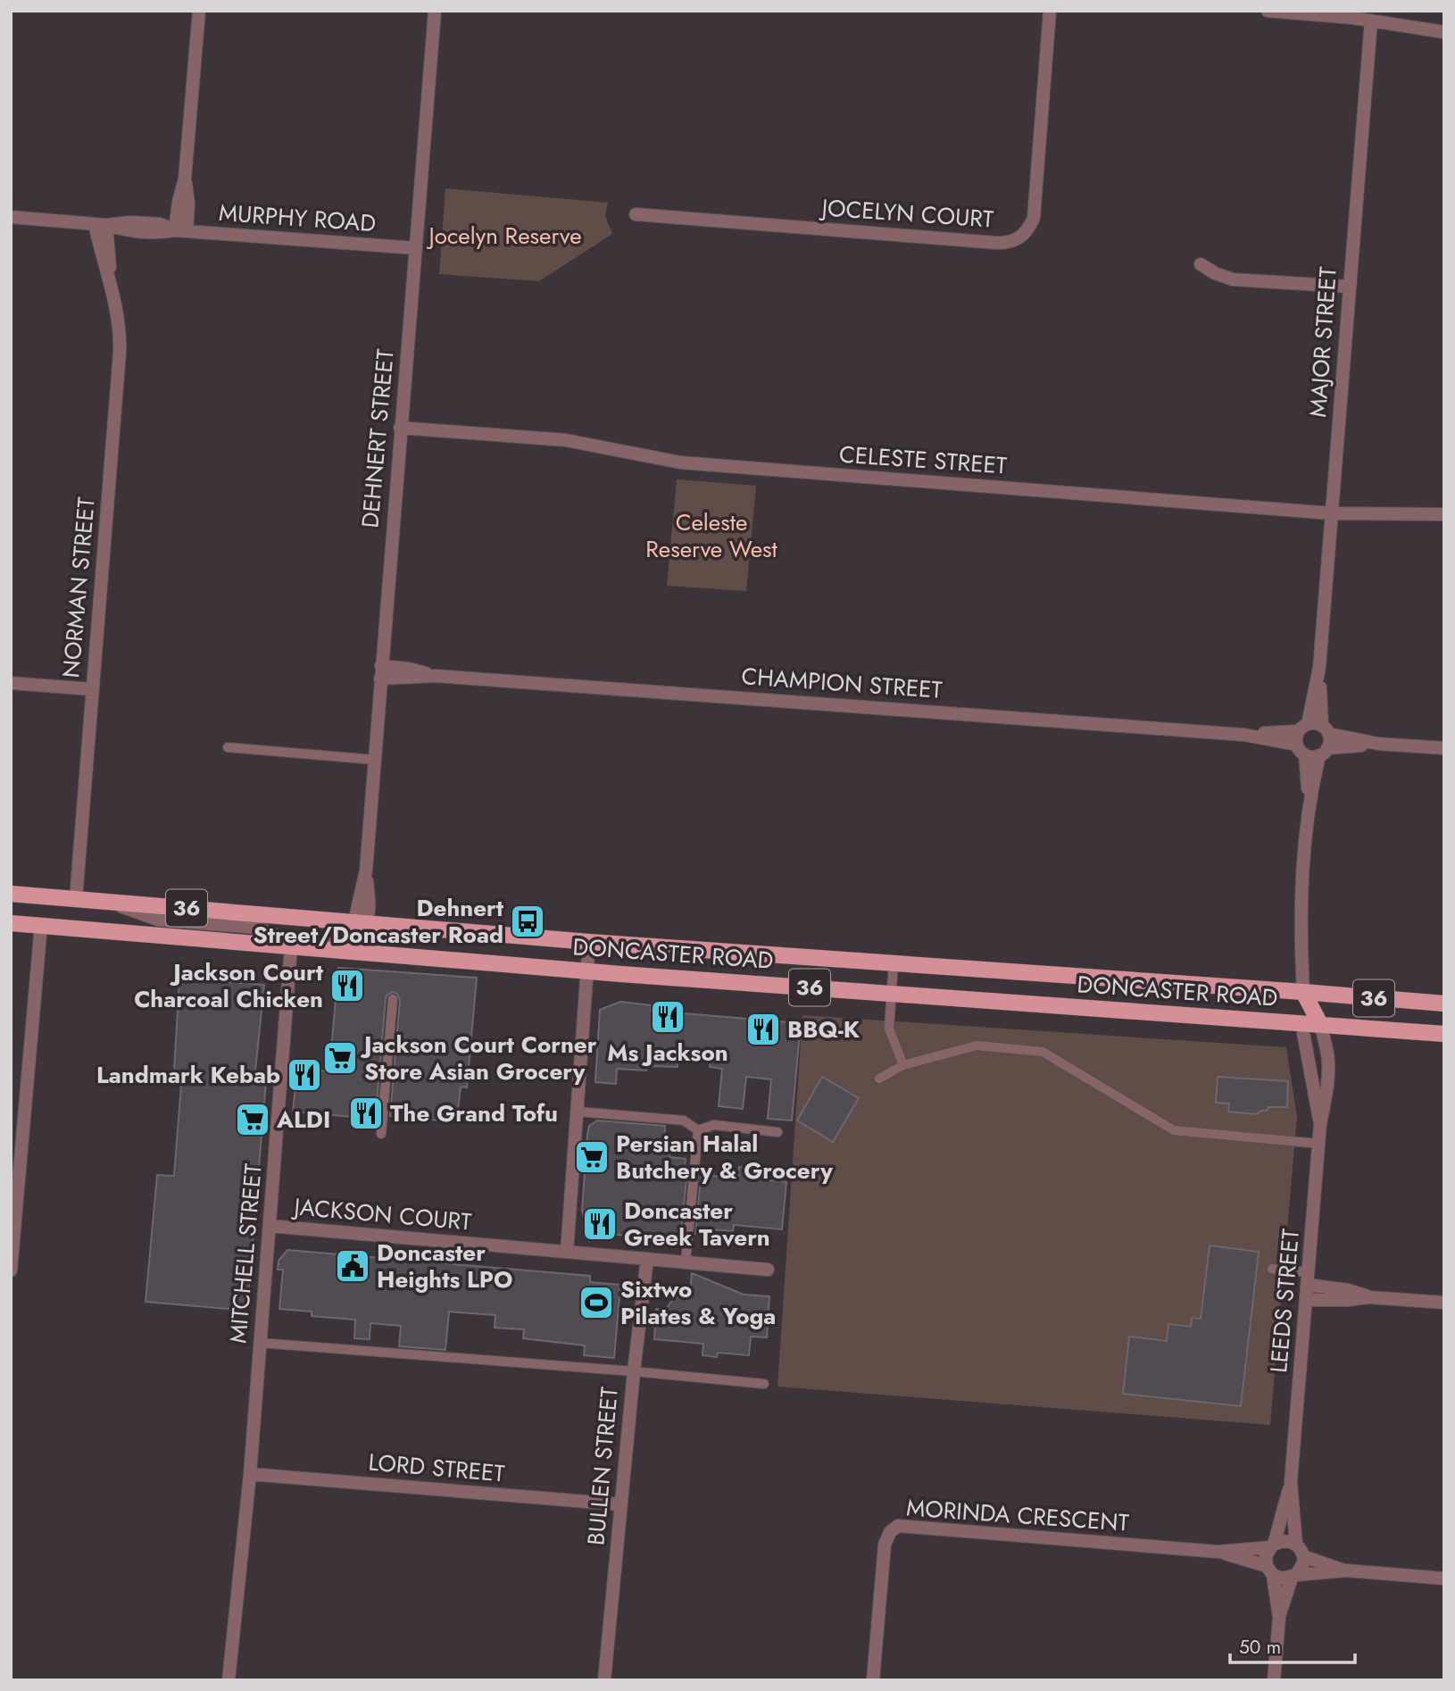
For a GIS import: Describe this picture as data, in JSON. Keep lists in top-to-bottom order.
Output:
{
  "streets": {
    "main road": ["36", "DONCASTER ROAD"],
    "street": [
      "JOCELYN COURT",
      "MURPHY ROAD",
      "MAJOR STREET",
      "DEHNERT STREET",
      "CELESTE STREET",
      "NORMAN STREET",
      "CHAMPION STREET",
      "JACKSON COURT",
      "MITCHELL STREET",
      "LEEDS STREET",
      "BULLEN STREET",
      "LORD STREET",
      "MORINDA CRESCENT"
    ]
  },
  "crossings": [
    ["MURPHY ROAD", "DEHNERT STREET"],
    ["MURPHY ROAD", "NORMAN STREET"],
    ["MAJOR STREET", "CELESTE STREET"],
    ["MAJOR STREET", "CHAMPION STREET"],
    ["DEHNERT STREET", "CELESTE STREET"],
    ["DEHNERT STREET", "CHAMPION STREET"],
    ["DEHNERT STREET", "DONCASTER ROAD"],
    ["NORMAN STREET", "DONCASTER ROAD"],
    ["DONCASTER ROAD", "MITCHELL STREET"],
    ["DONCASTER ROAD", "LEEDS STREET"],
    ["JACKSON COURT", "MITCHELL STREET"],
    ["JACKSON COURT", "BULLEN STREET"],
    ["MITCHELL STREET", "LORD STREET"],
    ["LEEDS STREET", "MORINDA CRESCENT"],
    ["BULLEN STREET", "LORD STREET"]
  ],
  "parks": ["Jocelyn Reserve", "Celeste Reserve West"],
  "places": {
    "bus stop": ["Dehnert Street/Doncaster Road"],
    "restaurant": [
      "Jackson Court Charcoal Chicken",
      "Ms Jackson",
      "BBQ-K",
      "Landmark Kebab",
      "The Grand Tofu",
      "Doncaster Greek Tavern"
    ],
    "supermarket": ["Jackson Court Corner Store Asian Grocery", "ALDI", "Persian Halal Butchery & Grocery"],
    "public building": ["Doncaster Heights LPO"],
    "sports": ["Sixtwo Pilates & Yoga"]
  },
  "scale_bar": "50 m"
}
